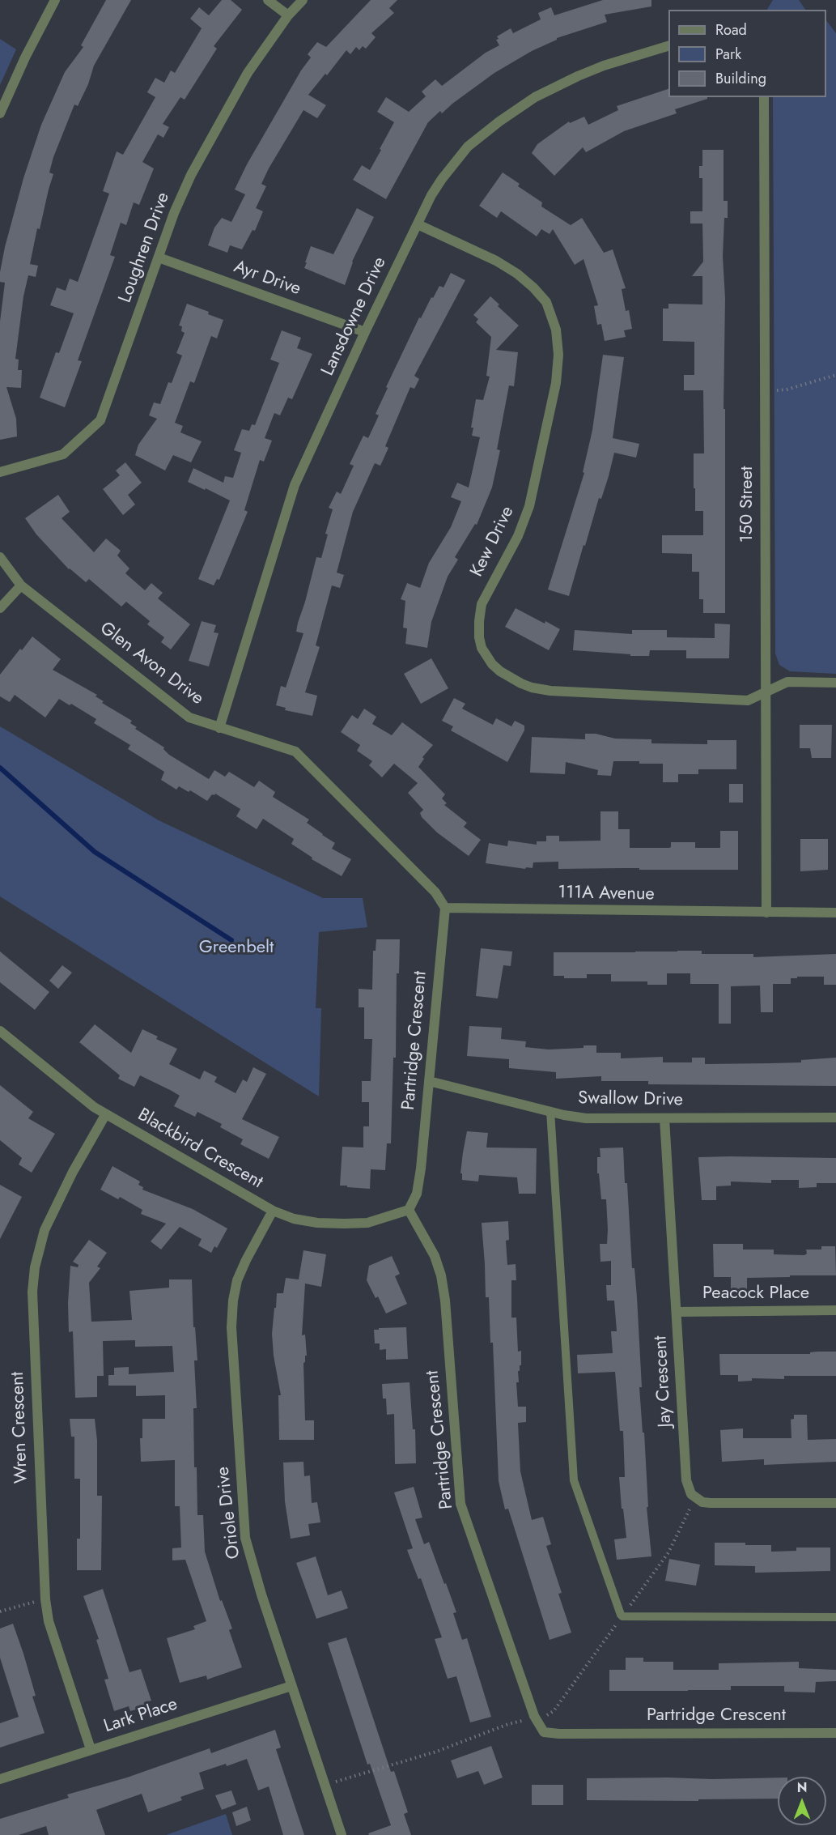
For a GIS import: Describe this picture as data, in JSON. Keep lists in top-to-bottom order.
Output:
{
  "streets": {
    "street": [
      "Loughren Drive",
      "Ayr Drive",
      "Lansdowne Drive",
      "150 Street",
      "Kew Drive",
      "Glen Avon Drive",
      "111A Avenue",
      "Partridge Crescent",
      "Swallow Drive",
      "Blackbird Crescent",
      "Peacock Place",
      "Jay Crescent",
      "Wren Crescent",
      "Oriole Drive",
      "Lark Place"
    ]
  },
  "crossings": [
    ["Loughren Drive", "Ayr Drive"],
    ["Ayr Drive", "Lansdowne Drive"],
    ["Lansdowne Drive", "Kew Drive"],
    ["Lansdowne Drive", "Glen Avon Drive"],
    ["150 Street", "Kew Drive"],
    ["150 Street", "111A Avenue"],
    ["Glen Avon Drive", "111A Avenue"],
    ["Glen Avon Drive", "Partridge Crescent"],
    ["111A Avenue", "Partridge Crescent"],
    ["Partridge Crescent", "Swallow Drive"],
    ["Partridge Crescent", "Blackbird Crescent"],
    ["Swallow Drive", "Jay Crescent"],
    ["Blackbird Crescent", "Wren Crescent"],
    ["Blackbird Crescent", "Oriole Drive"],
    ["Peacock Place", "Jay Crescent"],
    ["Wren Crescent", "Lark Place"],
    ["Oriole Drive", "Lark Place"]
  ],
  "parks": ["Greenbelt"],
  "legend": ["Road", "Park", "Building"],
  "north": "top"
}
